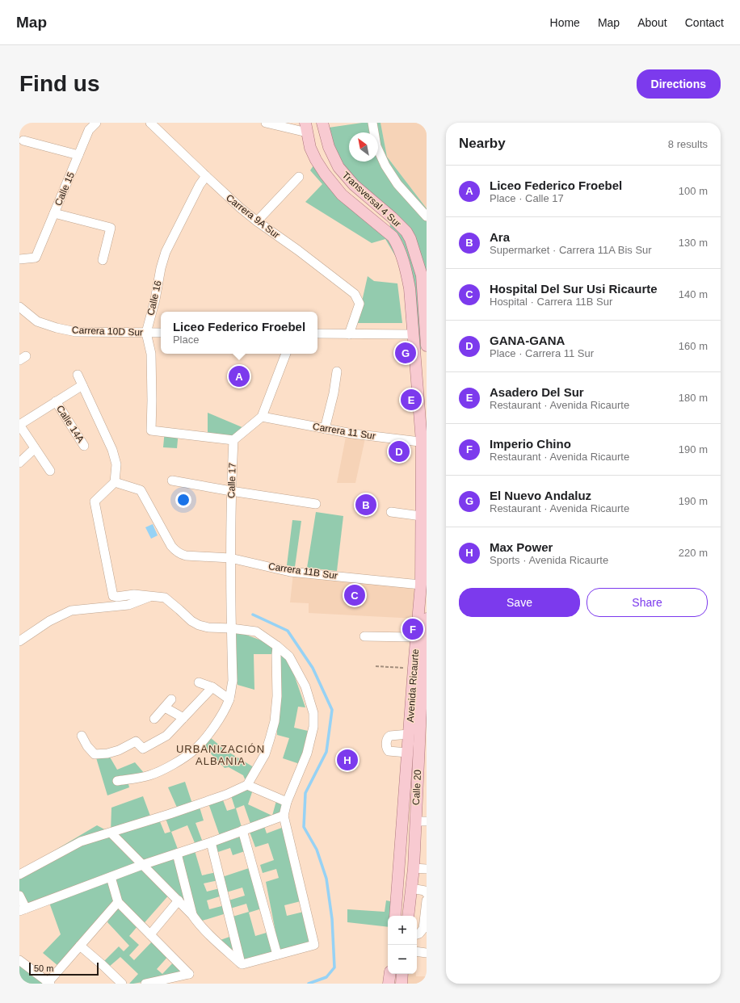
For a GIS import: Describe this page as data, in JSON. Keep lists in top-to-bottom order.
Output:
{
  "streets": {
    "main road": ["Transversal 4 Sur", "Avenida Ricaurte", "Calle 20"],
    "street": [
      "Calle 15",
      "Carrera 9A Sur",
      "Calle 16",
      "Carrera 10D Sur",
      "Calle 14A",
      "Carrera 11 Sur",
      "Calle 17",
      "Carrera 11B Sur"
    ]
  },
  "crossings": [
    ["Carrera 9A Sur", "Calle 16"],
    ["Calle 16", "Carrera 10D Sur"],
    ["Calle 16", "Calle 17"],
    ["Carrera 11 Sur", "Avenida Ricaurte"],
    ["Calle 17", "Carrera 11B Sur"],
    ["Carrera 11B Sur", "Avenida Ricaurte"]
  ],
  "districts": ["URBANIZACIÓN ALBANIA"],
  "scale_bar": "50 m",
  "north": "top left",
  "page": {
    "header": "Map",
    "nav": [
      "Home",
      "Map",
      "About",
      "Contact"
    ],
    "buttons": [
      "Directions",
      ["Save", "Share"]
    ],
    "title": "Find us",
    "heading": ["Nearby", "8 results"],
    "list": [
      {
        "mark": "A",
        "name": "Liceo Federico Froebel",
        "note": "Place · Calle 17",
        "value": "100 m"
      },
      {
        "mark": "B",
        "name": "Ara",
        "note": "Supermarket · Carrera 11A Bis Sur",
        "value": "130 m"
      },
      {
        "mark": "C",
        "name": "Hospital Del Sur Usi Ricaurte",
        "note": "Hospital · Carrera 11B Sur",
        "value": "140 m"
      },
      {
        "mark": "D",
        "name": "GANA-GANA",
        "note": "Place · Carrera 11 Sur",
        "value": "160 m"
      },
      {
        "mark": "E",
        "name": "Asadero Del Sur",
        "note": "Restaurant · Avenida Ricaurte",
        "value": "180 m"
      },
      {
        "mark": "F",
        "name": "Imperio Chino",
        "note": "Restaurant · Avenida Ricaurte",
        "value": "190 m"
      },
      {
        "mark": "G",
        "name": "El Nuevo Andaluz",
        "note": "Restaurant · Avenida Ricaurte",
        "value": "190 m"
      },
      {
        "mark": "H",
        "name": "Max Power",
        "note": "Sports · Avenida Ricaurte",
        "value": "220 m"
      }
    ],
    "popup": ["Liceo Federico Froebel", "Place"],
    "pins": [
      "G",
      "A",
      "E",
      "D",
      "B",
      "C",
      "F",
      "H"
    ],
    "map_buttons": ["+", "−"],
    "scale": "50 m"
  }
}
